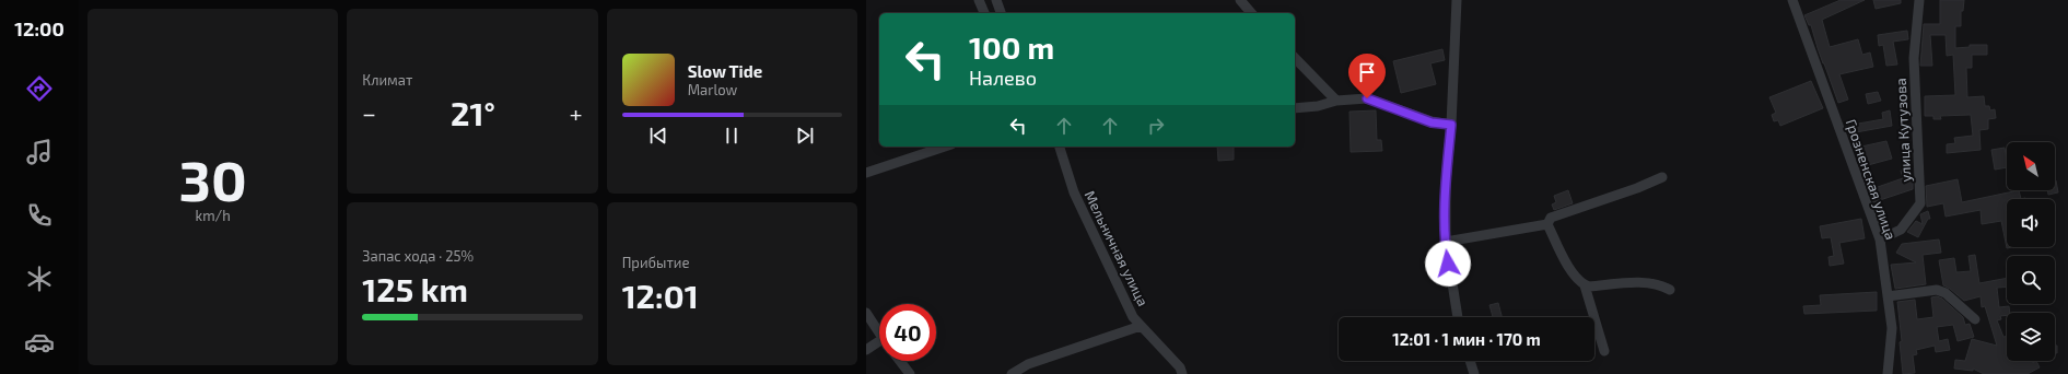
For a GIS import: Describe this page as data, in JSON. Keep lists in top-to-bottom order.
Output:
{
  "streets": {
    "street": ["улица Кутузова", "Грозненская улица", "Мельничная улица"]
  },
  "crossings": [
    ["улица Кутузова", "Грозненская улица"]
  ],
  "north": "top left",
  "page": {
    "tabs": "12:00",
    "tile": [
      ["30", "km/h"],
      "Климат",
      ["Запас хода · 25%", "125 km"],
      ["Прибытие", "12:01"]
    ],
    "turn": ["100 m", "Налево"],
    "song": ["Slow Tide", "Marlow"],
    "heat": ["−", "21°", "+"],
    "limit": "40",
    "trip": "12:01 · 1 мин · 170 m"
  }
}
